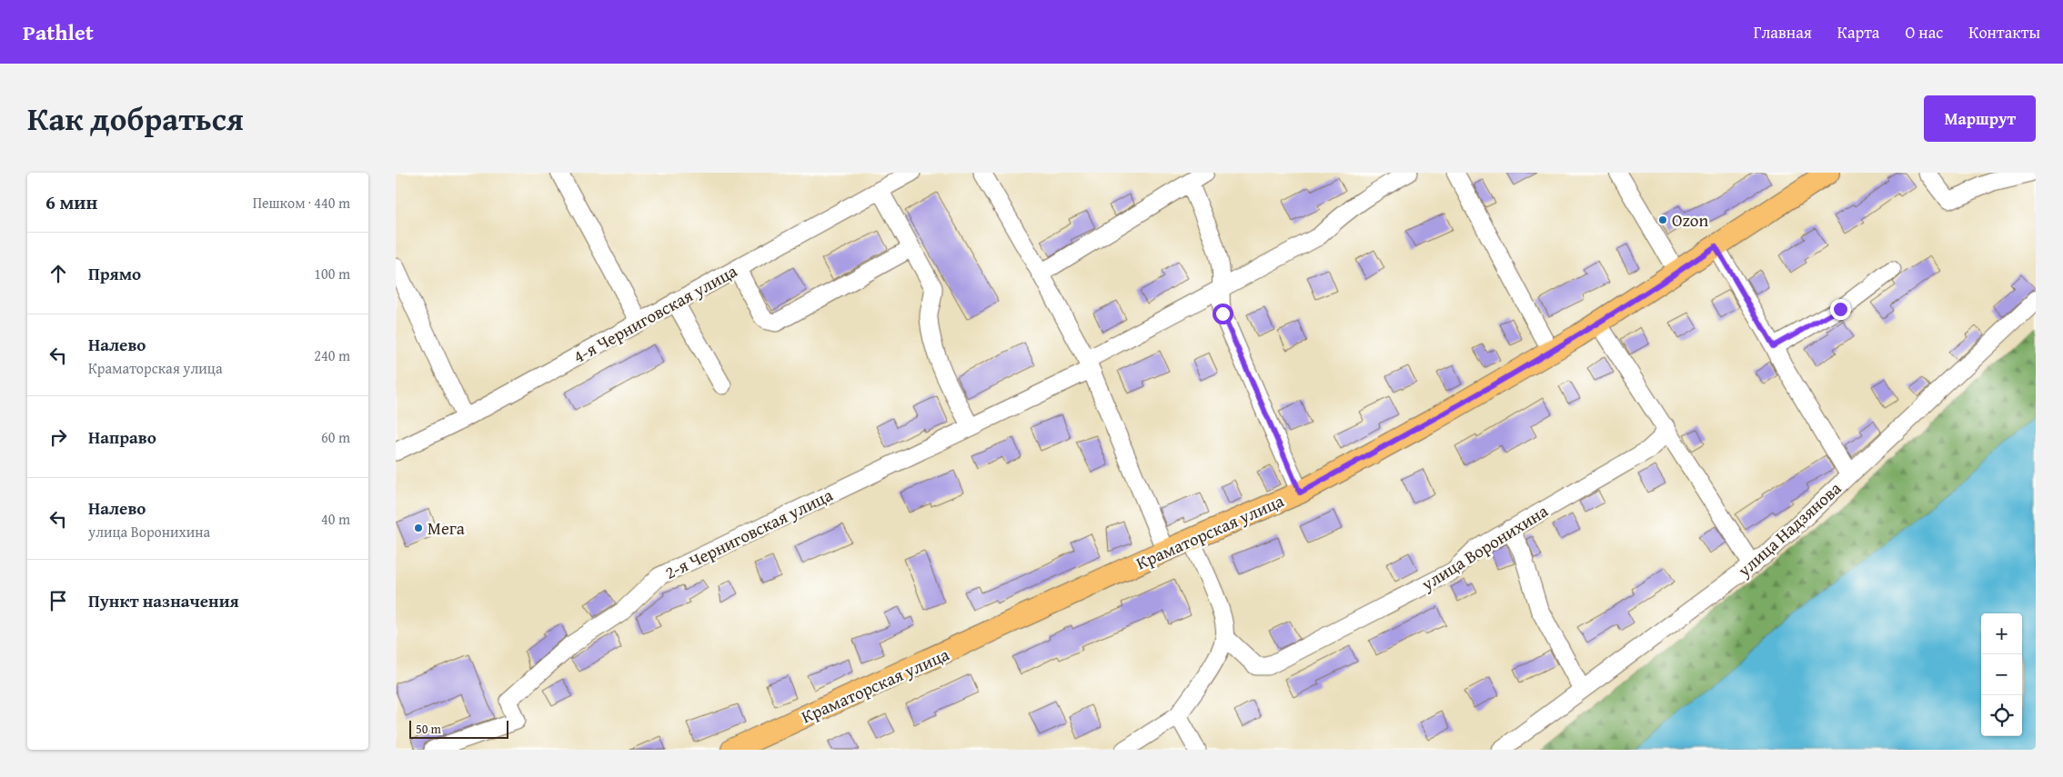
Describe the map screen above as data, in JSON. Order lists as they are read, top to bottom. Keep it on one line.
{"streets":{"main road":["Краматорская улица"],"street":["4-я Черниговская улица","улица Надзянова","2-я Черниговская улица","улица Воронихина"]},"places":["Ozon","Мега"],"scale_bar":"50 m","page":{"header":"Pathlet","nav":["Главная","Карта","О нас","Контакты"],"title":"Как добраться","buttons":"Маршрут","heading":["6 мин","Пешком · 440 m"],"list":[["Прямо","100 m"],["Налево","Краматорская улица","240 m"],["Направо","60 m"],["Налево","улица Воронихина","40 m"],"Пункт назначения"],"map_buttons":["+","−"],"scale":"50 m"}}
